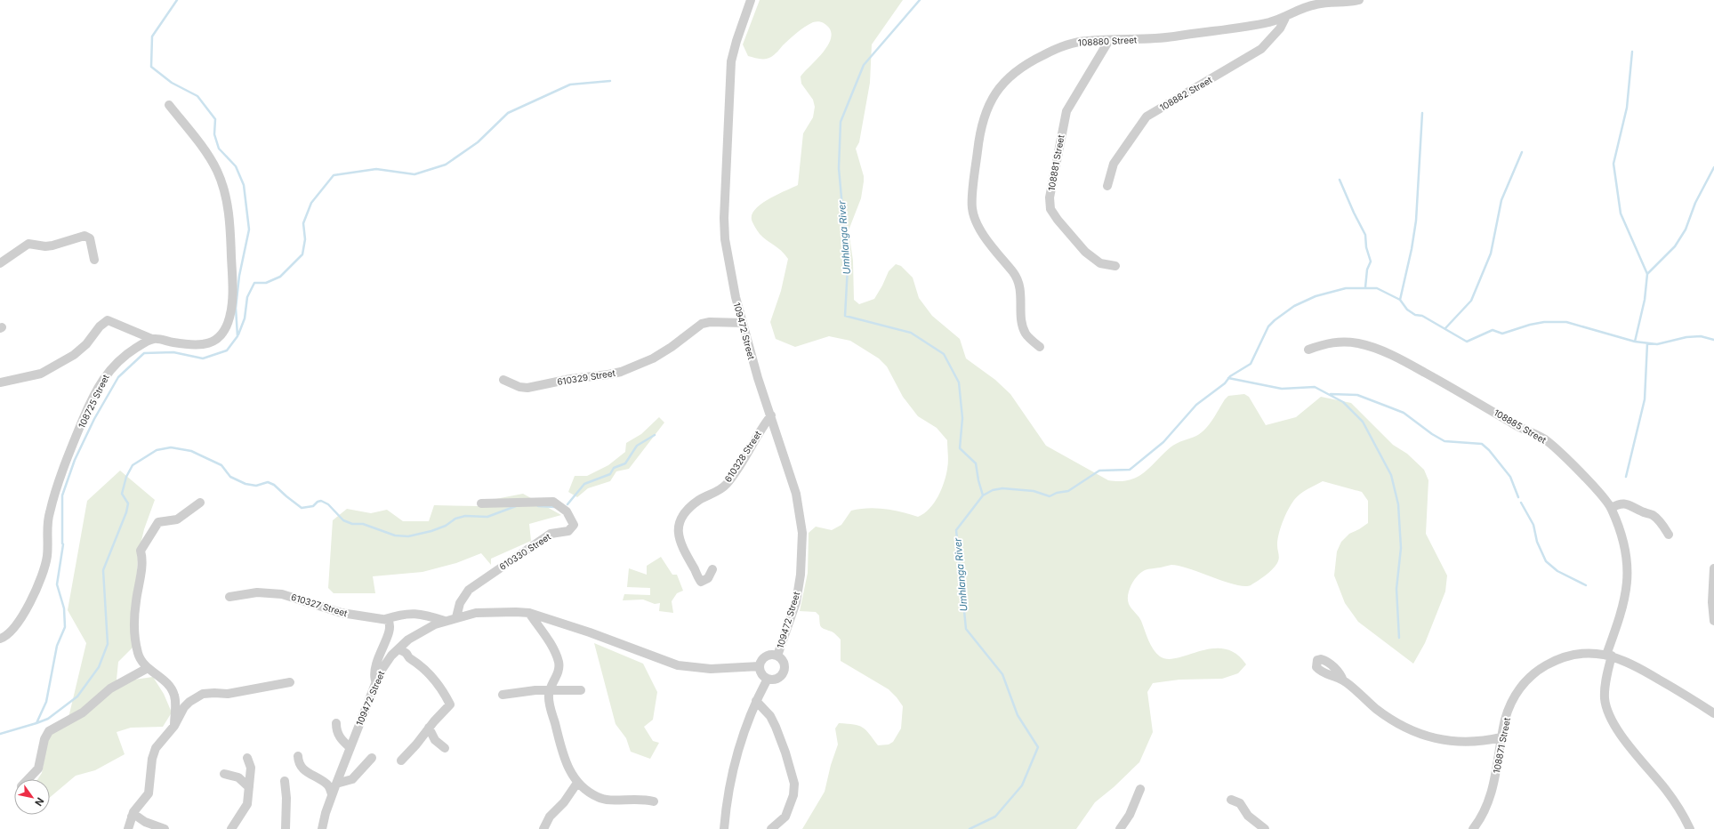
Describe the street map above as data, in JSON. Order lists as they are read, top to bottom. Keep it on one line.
{"streets":{"street":["108880 Street","108882 Street","108881 Street","109472 Street","610329 Street","108725 Street","108885 Street","610328 Street","610330 Street","610327 Street","108871 Street"]},"crossings":[["108880 Street","108882 Street"],["108880 Street","108881 Street"],["109472 Street","610329 Street"],["109472 Street","610328 Street"],["109472 Street","610330 Street"],["108885 Street","108871 Street"]],"water":["Umhlanga River"],"north":"bottom right"}
